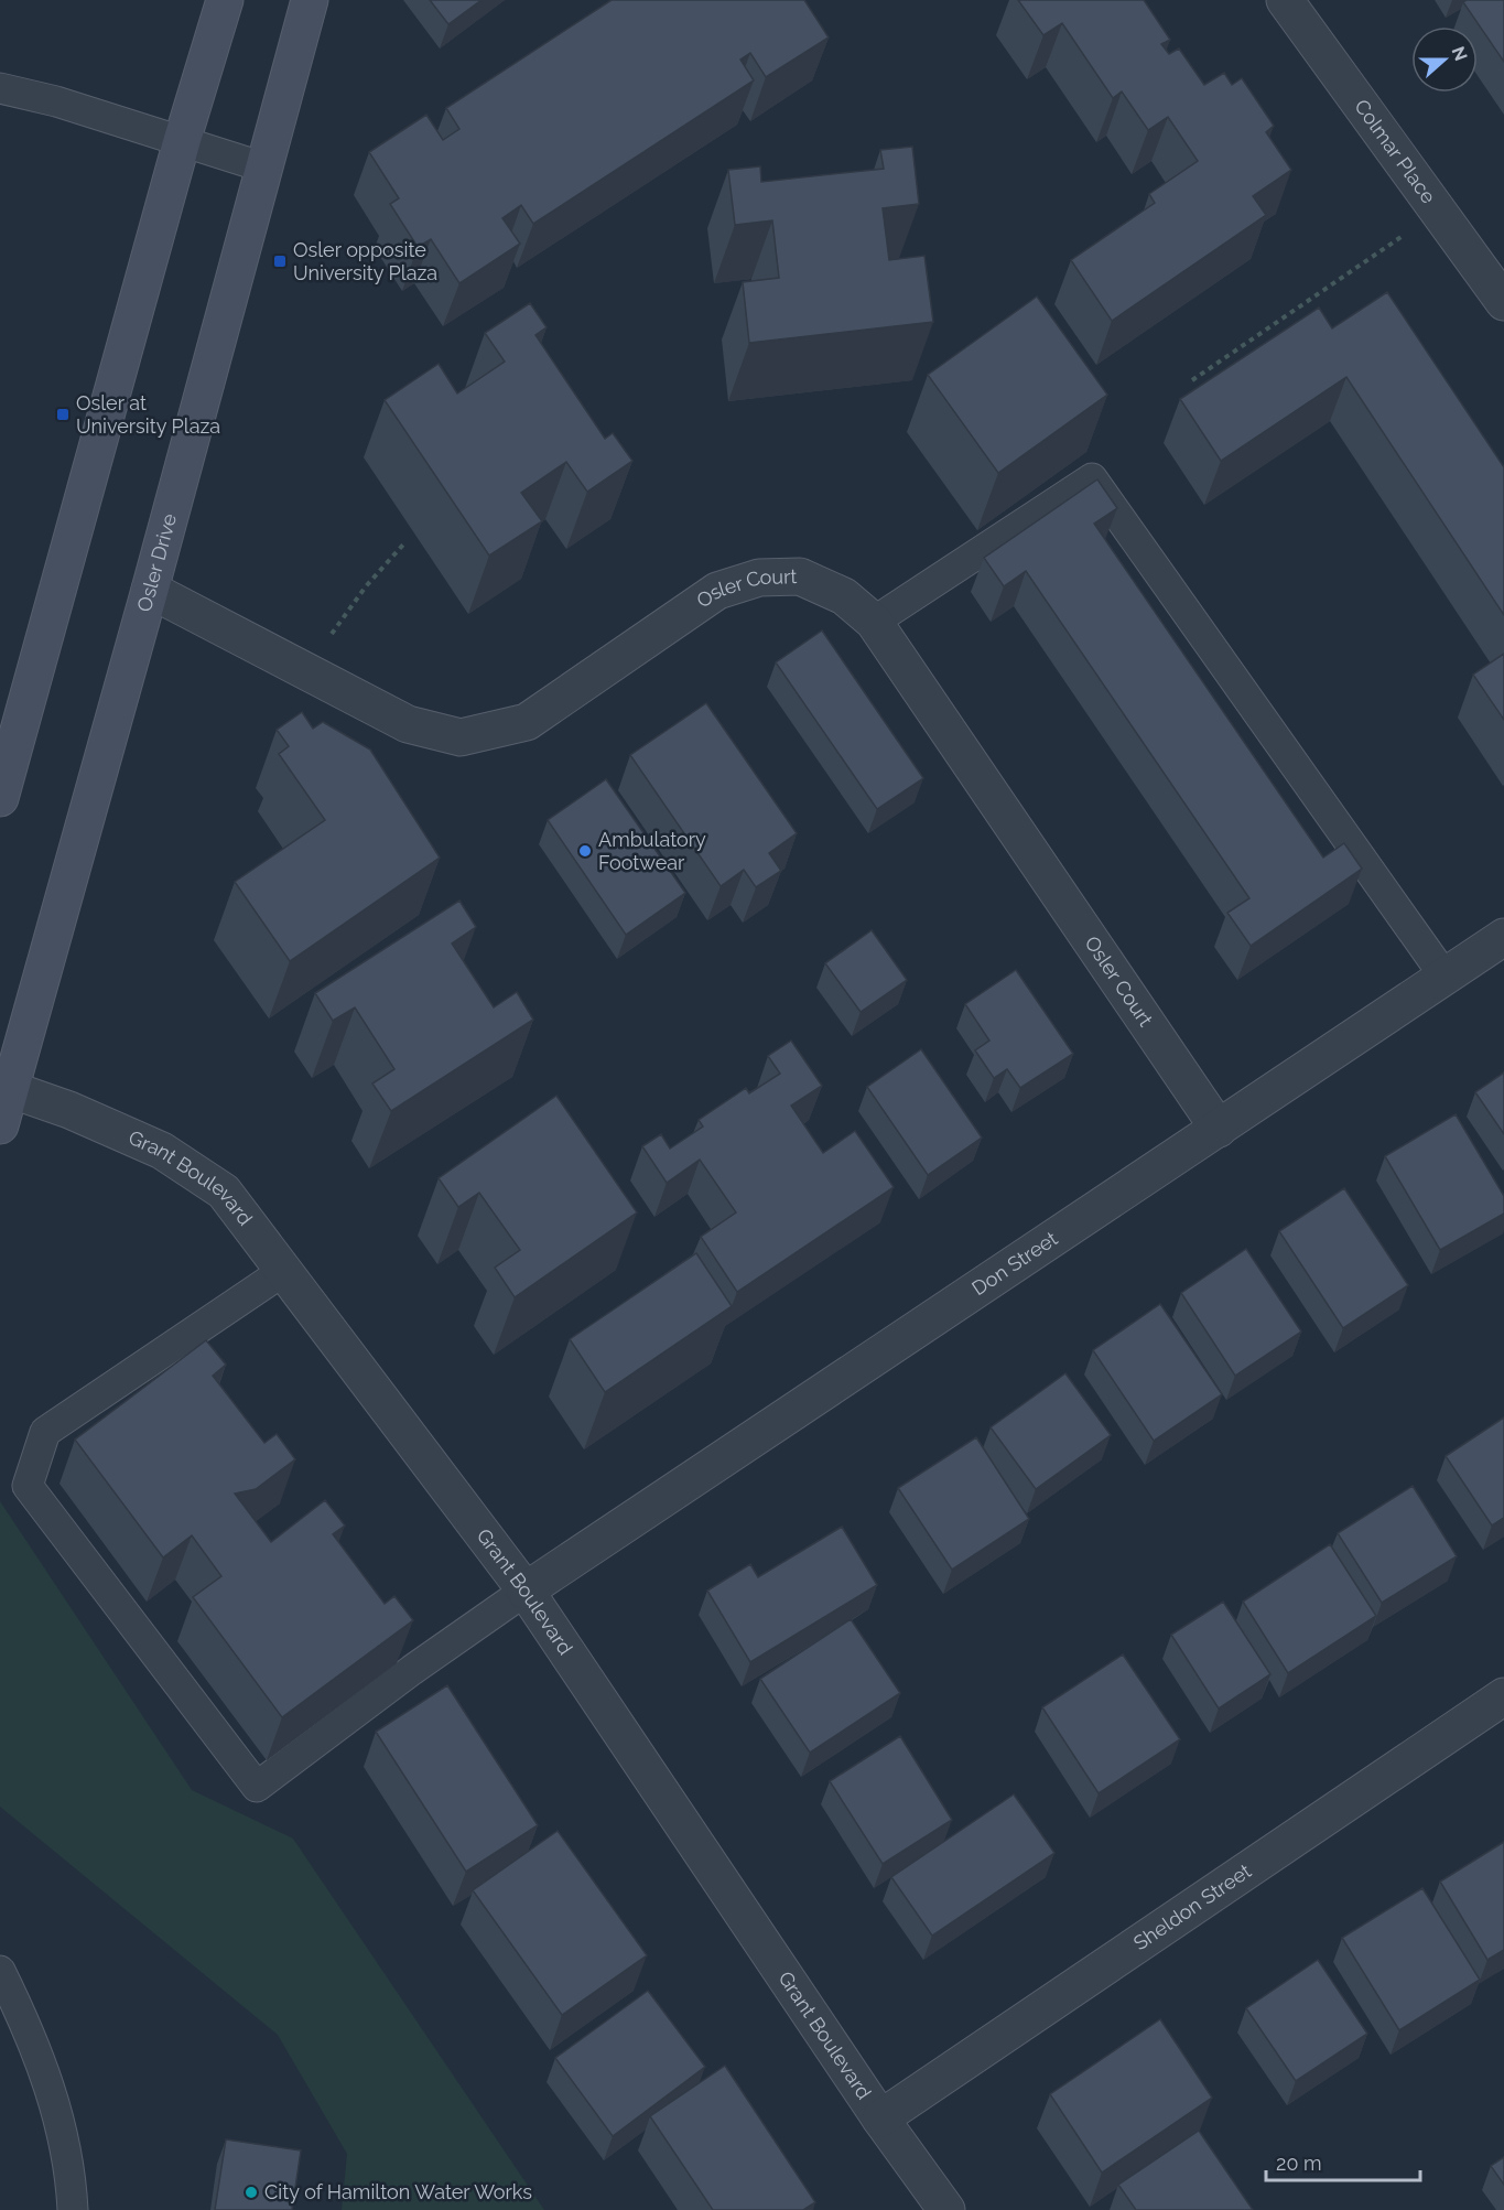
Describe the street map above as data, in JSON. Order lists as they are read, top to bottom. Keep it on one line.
{"streets":{"main road":["Osler Drive"],"street":["Colmar Place","Osler Court","Grant Boulevard","Don Street","Sheldon Street"]},"crossings":[["Osler Drive","Osler Court"],["Osler Drive","Grant Boulevard"],["Osler Court","Don Street"],["Grant Boulevard","Don Street"],["Grant Boulevard","Sheldon Street"]],"places":{"transit":["Osler opposite University Plaza","Osler at University Plaza"],"other":["Ambulatory Footwear","City of Hamilton Water Works"]},"scale_bar":"20 m","north":"right"}
